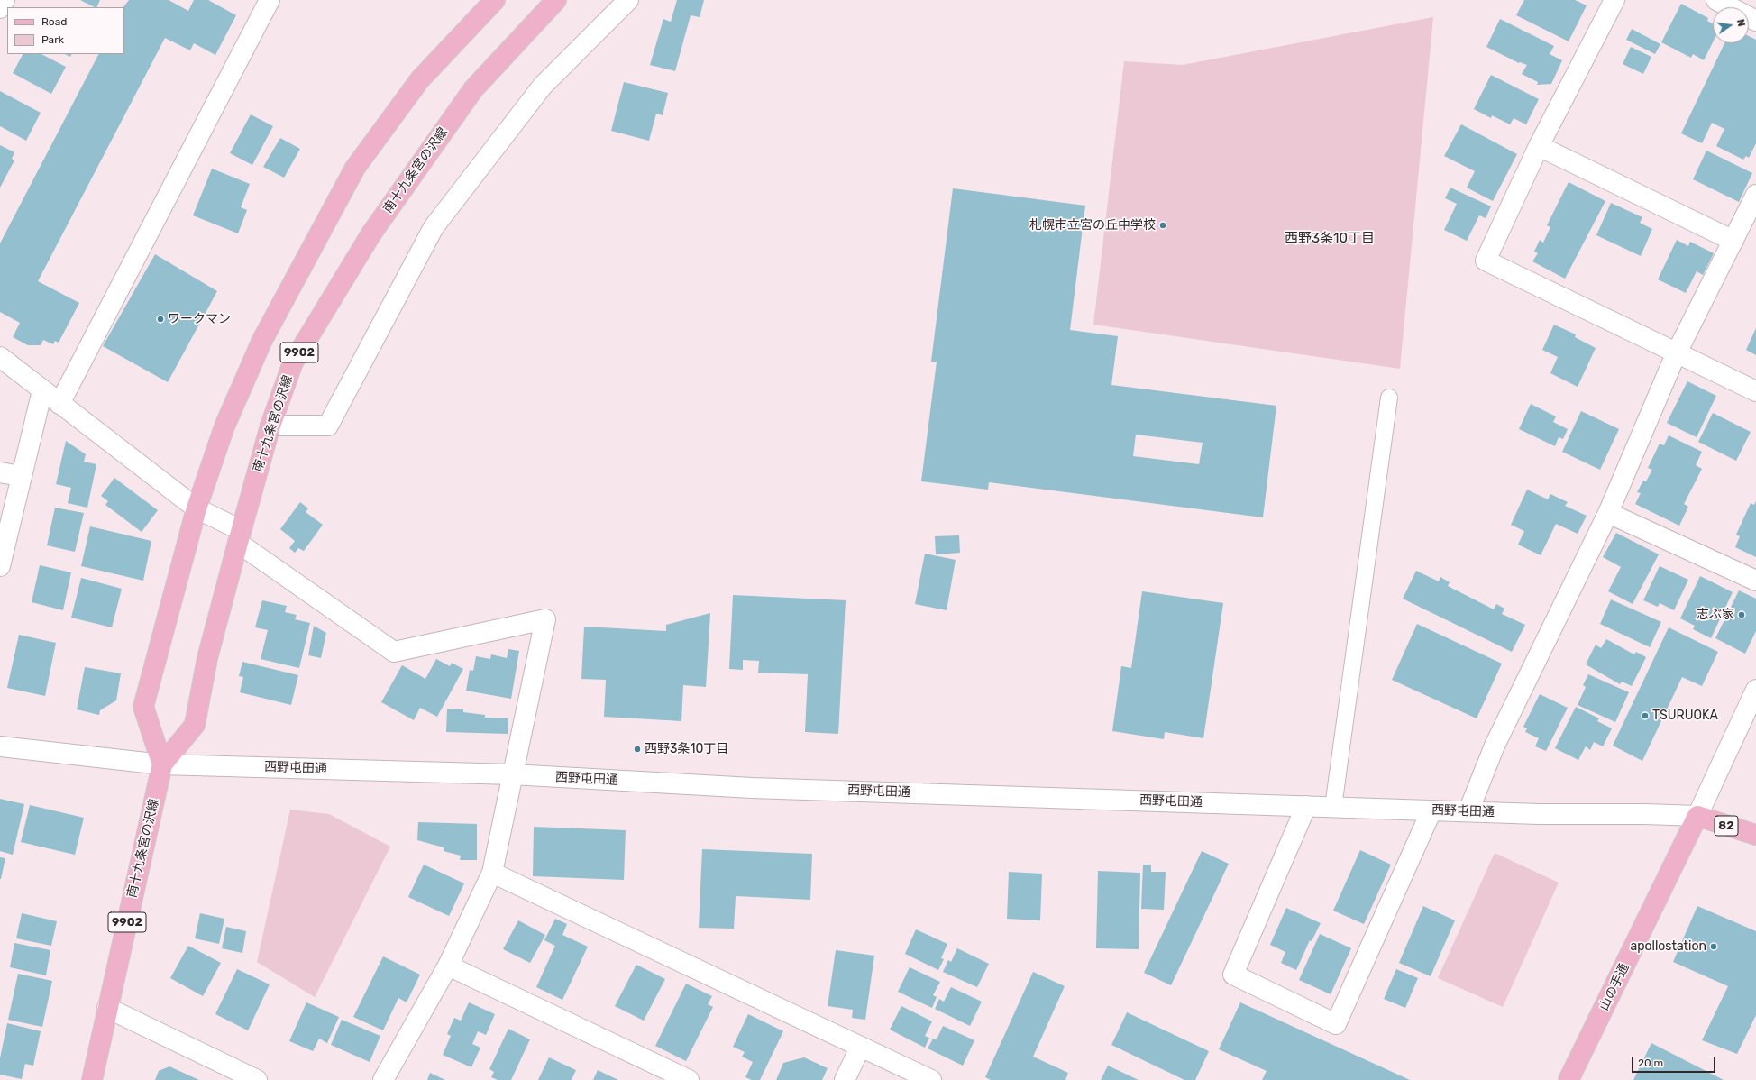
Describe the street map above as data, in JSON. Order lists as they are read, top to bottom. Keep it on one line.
{"streets":{"main road":["南十九条宮の沢線","9902","西野屯田通","82","山の手通"]},"crossings":[["南十九条宮の沢線","9902"],["南十九条宮の沢線","西野屯田通"],["9902","西野屯田通"],["西野屯田通","山の手通"]],"districts":["西野3条10丁目"],"places":["札幌市立宮の丘中学校","ワークマン","志ぶ家","TSURUOKA","西野3条10丁目","apollostation"],"legend":["Road","Park"],"scale_bar":"20 m","north":"right"}
